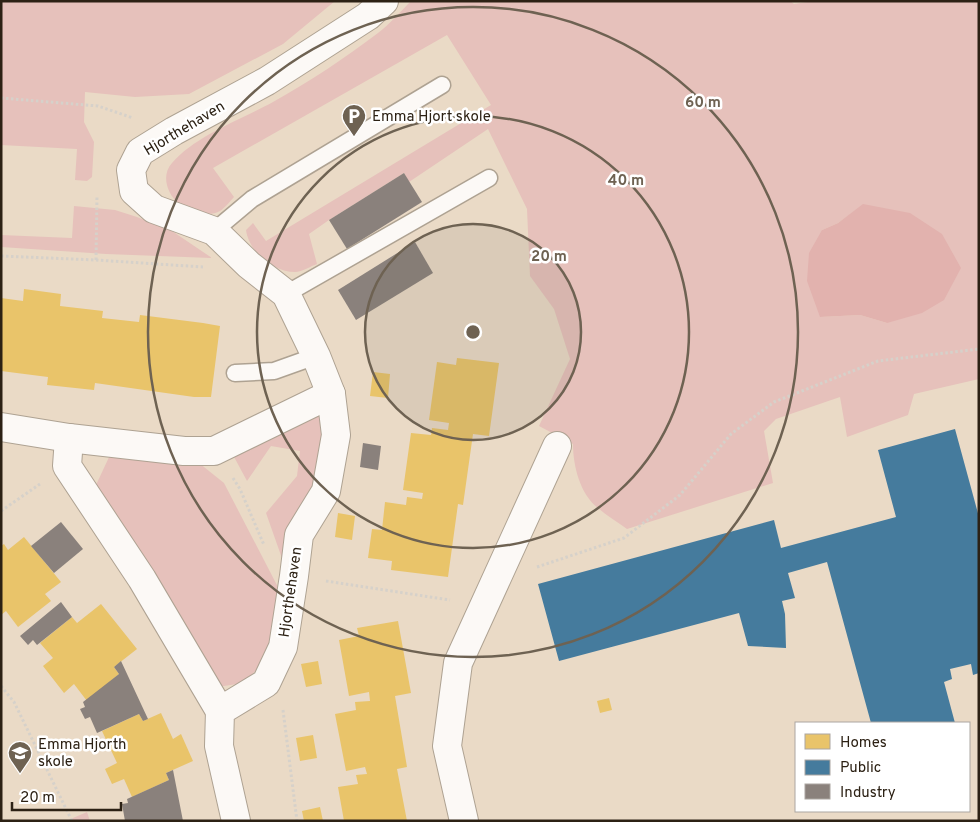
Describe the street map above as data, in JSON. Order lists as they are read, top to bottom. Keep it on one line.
{"streets":{"street":["Hjorthehaven"]},"places":{"parking":["Emma Hjort skole"],"school or university":["Emma Hjorth skole"]},"legend":["Homes","Public","Industry"],"scale_bar":"20 m","rings":["60 m","40 m","20 m"]}
